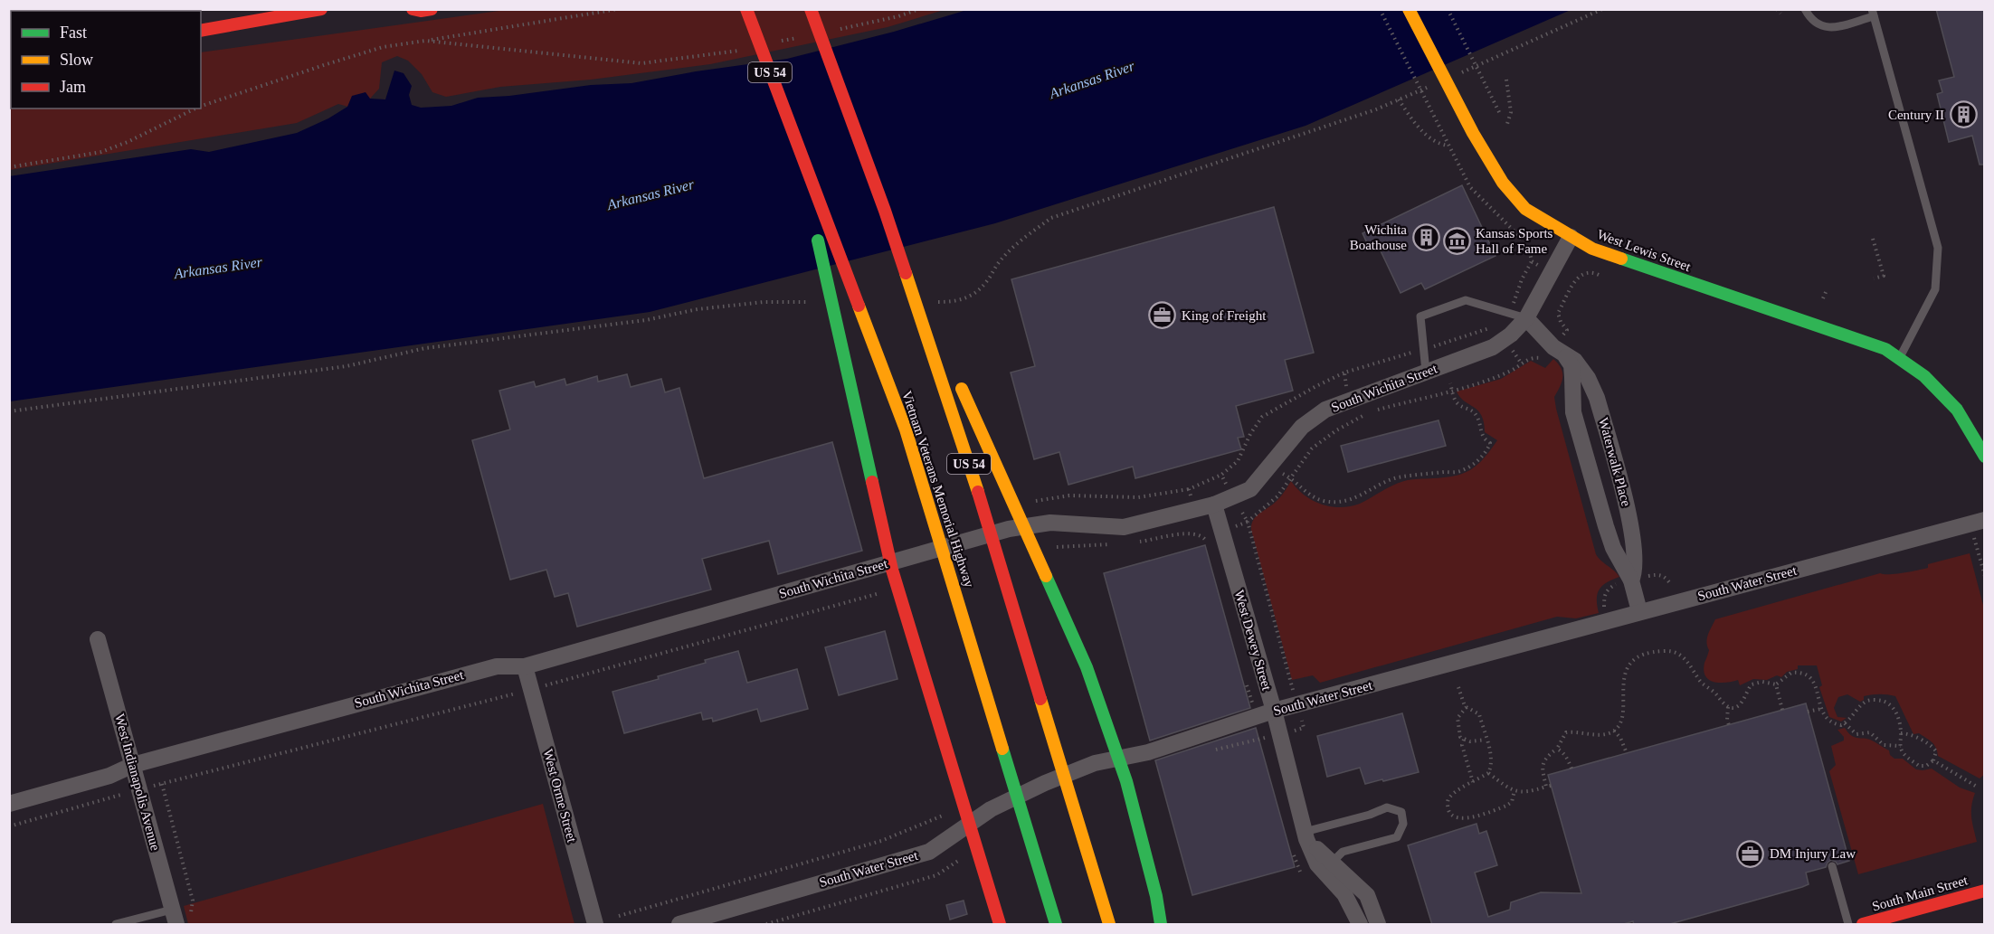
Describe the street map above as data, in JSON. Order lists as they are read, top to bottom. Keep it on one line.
{"streets":{"main road":["US 54","West Lewis Street","Vietnam Veterans Memorial Highway","South Main Street"],"street":["South Wichita Street","Waterwalk Place","South Water Street","West Dewey Street","West Indianapolis Avenue","West Orme Street"]},"crossings":[["West Lewis Street","South Wichita Street"],["South Wichita Street","Waterwalk Place"],["South Wichita Street","West Dewey Street"],["South Wichita Street","West Indianapolis Avenue"],["South Wichita Street","West Orme Street"],["Waterwalk Place","South Water Street"],["South Water Street","West Dewey Street"]],"water":["Arkansas River"],"places":{"building":["Century II","Wichita Boathouse"],"museum":["Kansas Sports Hall of Fame"],"office":["King of Freight","DM Injury Law"]},"legend":["Fast","Slow","Jam"]}
